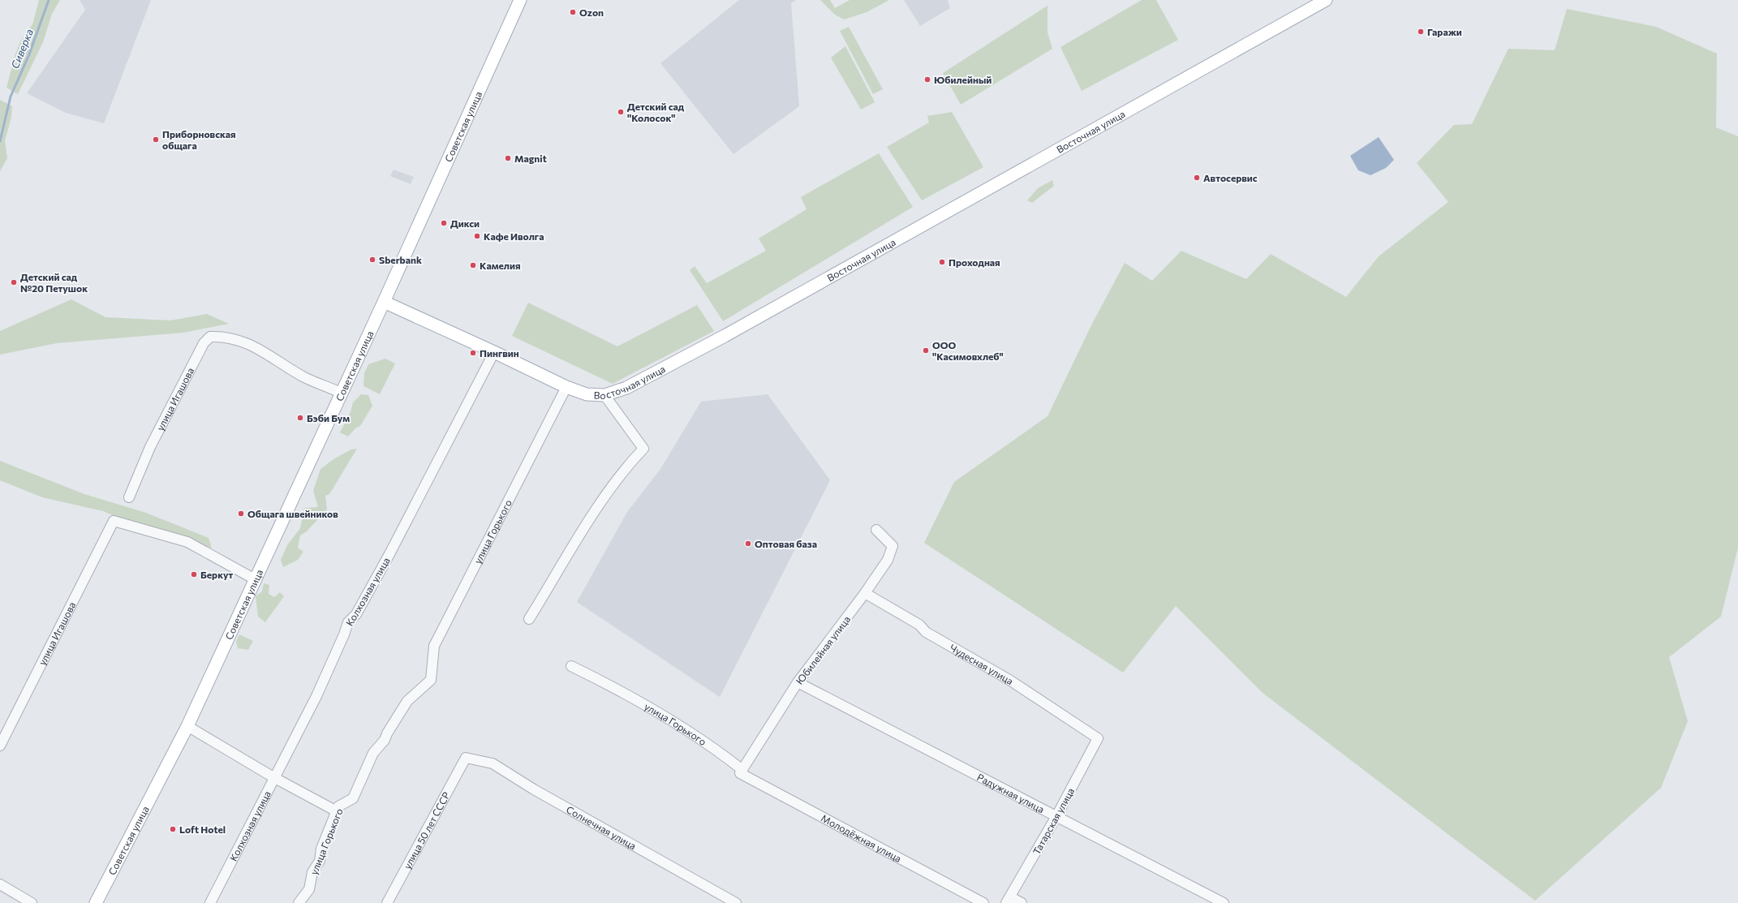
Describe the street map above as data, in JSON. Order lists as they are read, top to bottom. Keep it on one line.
{"streets":{"main road":["Советская улица","Восточная улица"],"street":["улица Игашова","улица Горького","Колхозная улица","Юбилейная улица","Чудесная улица","Радужная улица","Татарская улица","Солнечная улица","улица 50 лет СССР","Молодёжная улица"]},"crossings":[["Советская улица","Восточная улица"],["Советская улица","улица Игашова"],["Восточная улица","улица Горького"],["Восточная улица","Колхозная улица"],["улица Горького","Юбилейная улица"],["улица Горького","Молодёжная улица"],["Юбилейная улица","Чудесная улица"],["Юбилейная улица","Радужная улица"],["Юбилейная улица","Молодёжная улица"],["Чудесная улица","Татарская улица"],["Радужная улица","Татарская улица"],["Солнечная улица","улица 50 лет СССР"]],"water":["Сиверка"],"places":["Ozon","Гаражи","Юбилейный","Детский сад \"Колосок\"","Приборновская общага","Magnit","Автосервис","Дикси","Кафе Иволга","Sberbank","Проходная","Камелия","Детский сад №20 Петушок","ООО \"Касимовхлеб\"","Пингвин","Бэби Бум","Общага швейников","Оптовая база","Беркут","Loft Hotel"]}
